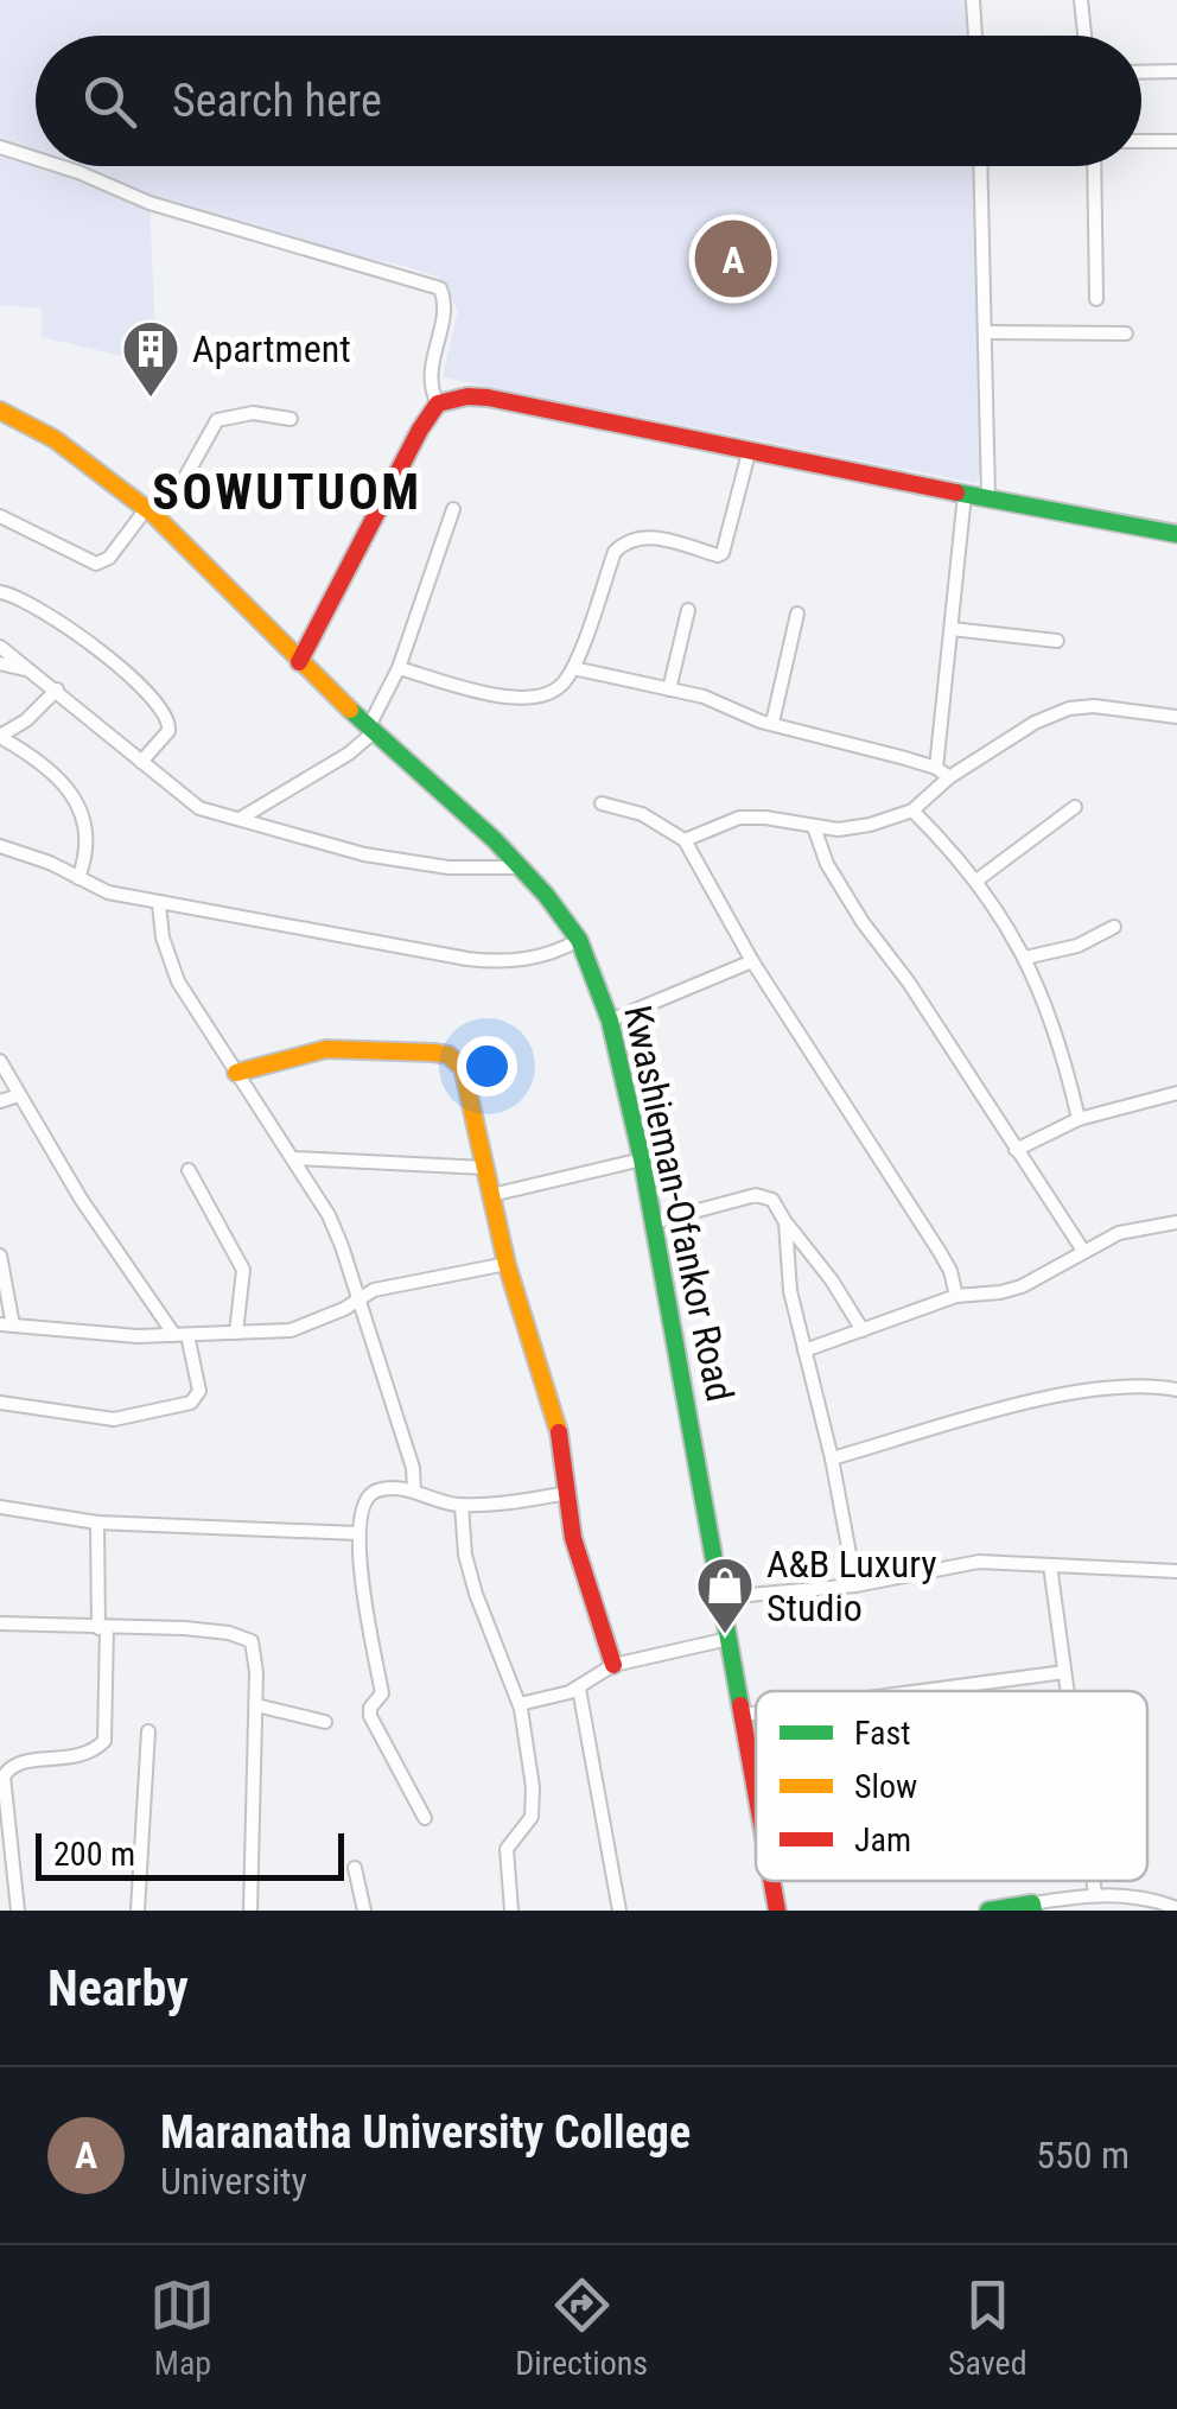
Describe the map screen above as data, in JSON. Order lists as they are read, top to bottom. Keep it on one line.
{"streets":{"street":["Kwashieman-Ofankor Road"]},"districts":["SOWUTUOM"],"places":{"building":["Apartment"],"shop":["A&B Luxury Studio"]},"legend":["Fast","Slow","Jam"],"scale_bar":"200 m","page":{"search":"Search here","pins":"A","scale":"200 m","heading":"Nearby","list":[{"mark":"A","name":"Maranatha University College","note":"University","value":"550 m"}],"nav":["Map","Directions","Saved"]}}
